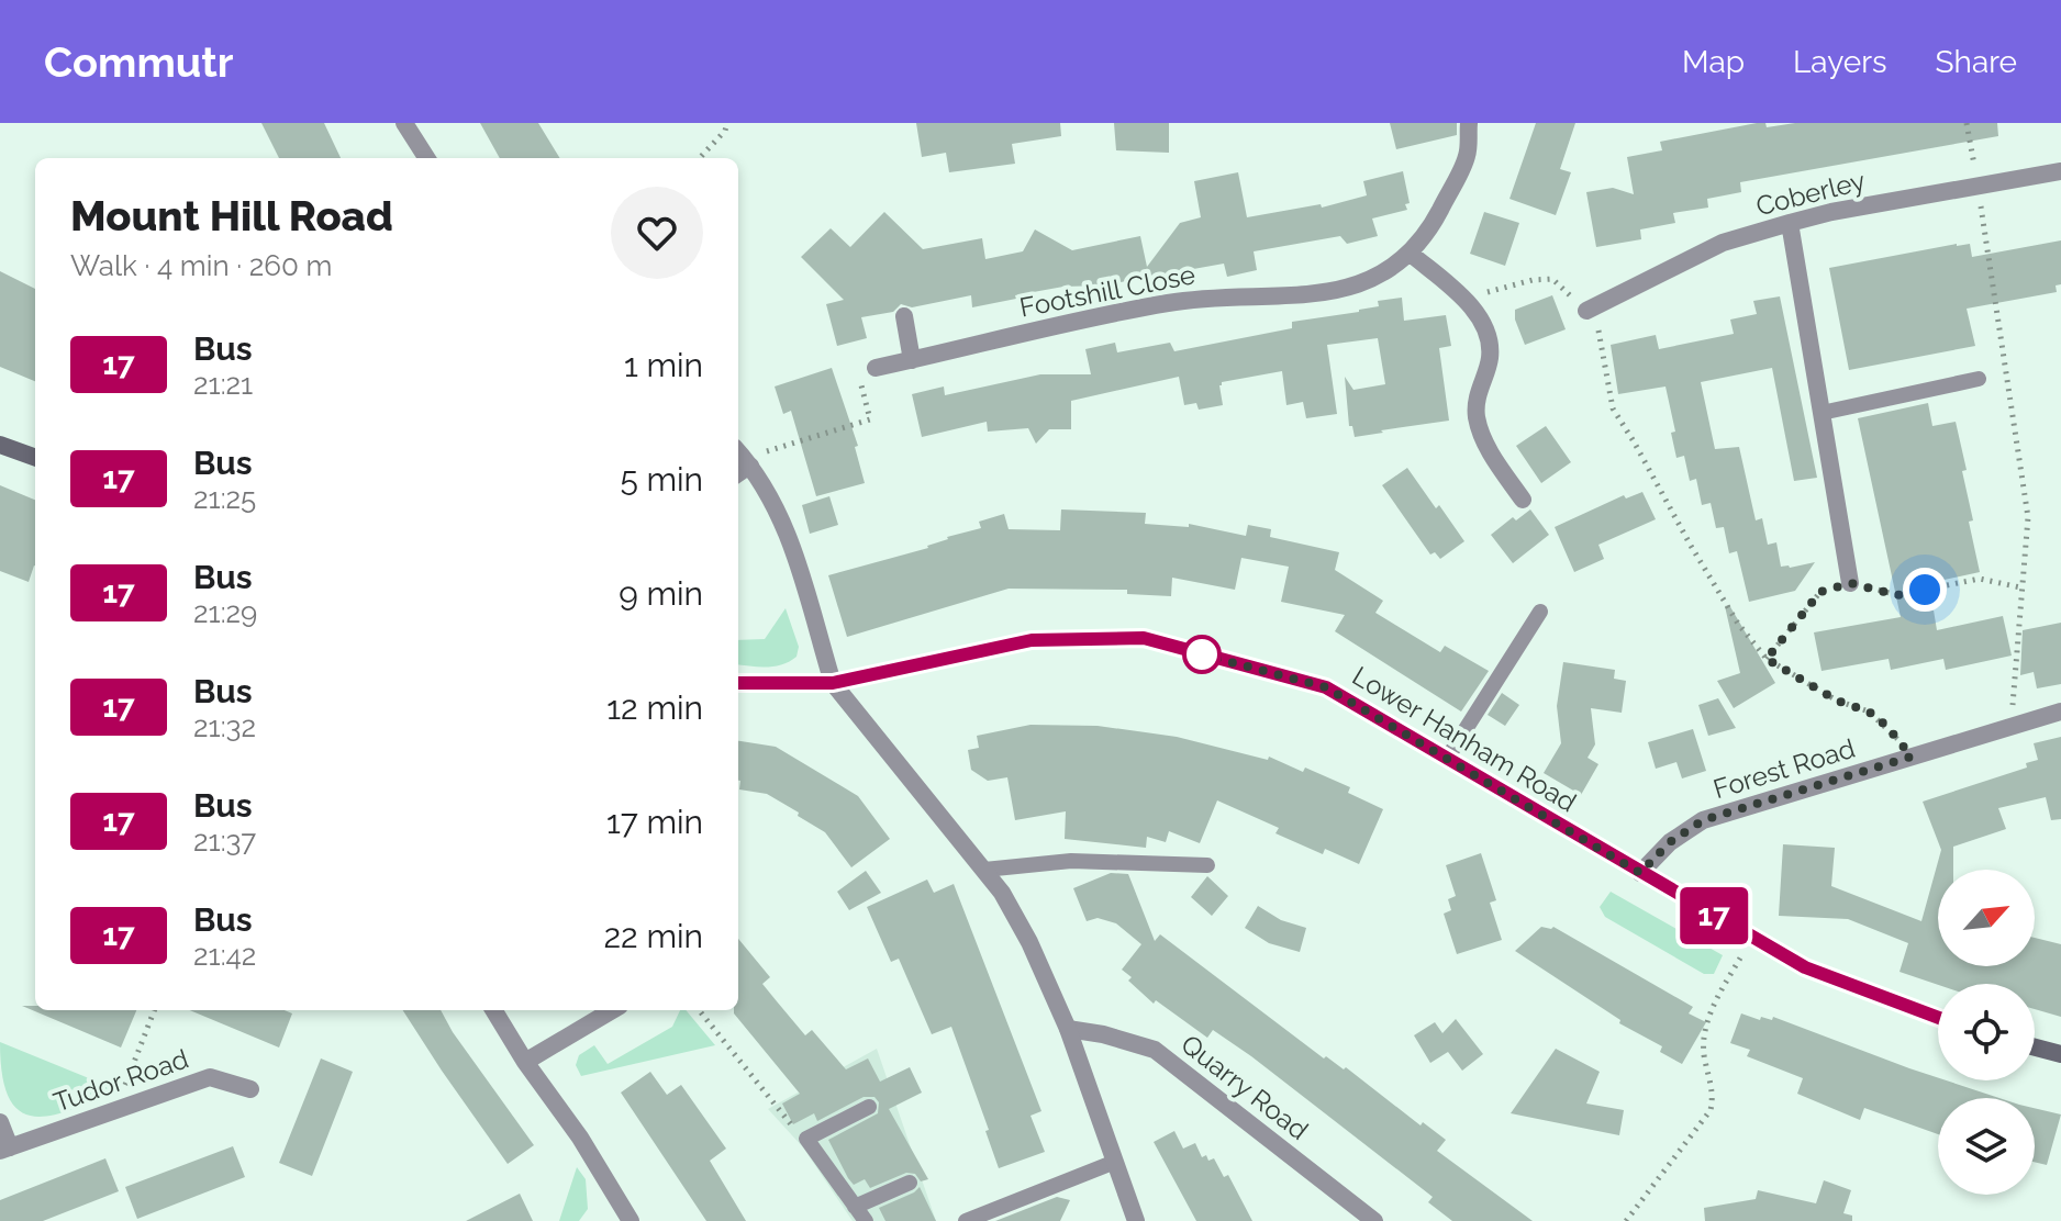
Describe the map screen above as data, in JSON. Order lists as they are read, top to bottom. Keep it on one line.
{"streets":{"main road":["Lower Hanham Road"],"street":["Coberley","Footshill Close","Forest Road","Tudor Road","Quarry Road"]},"crossings":[["Lower Hanham Road","Forest Road"]],"lines":["bus line 17"],"north":"top right","page":{"header":"Commutr","nav":["Map","Layers","Share"],"on_map":"17","heading":["Mount Hill Road","Walk · 4 min · 260 m"],"list":[{"mark":"17","name":"Bus","note":"21:21","value":"1 min"},{"mark":"17","name":"Bus","note":"21:25","value":"5 min"},{"mark":"17","name":"Bus","note":"21:29","value":"9 min"},{"mark":"17","name":"Bus","note":"21:32","value":"12 min"},{"mark":"17","name":"Bus","note":"21:37","value":"17 min"},{"mark":"17","name":"Bus","note":"21:42","value":"22 min"}]}}
